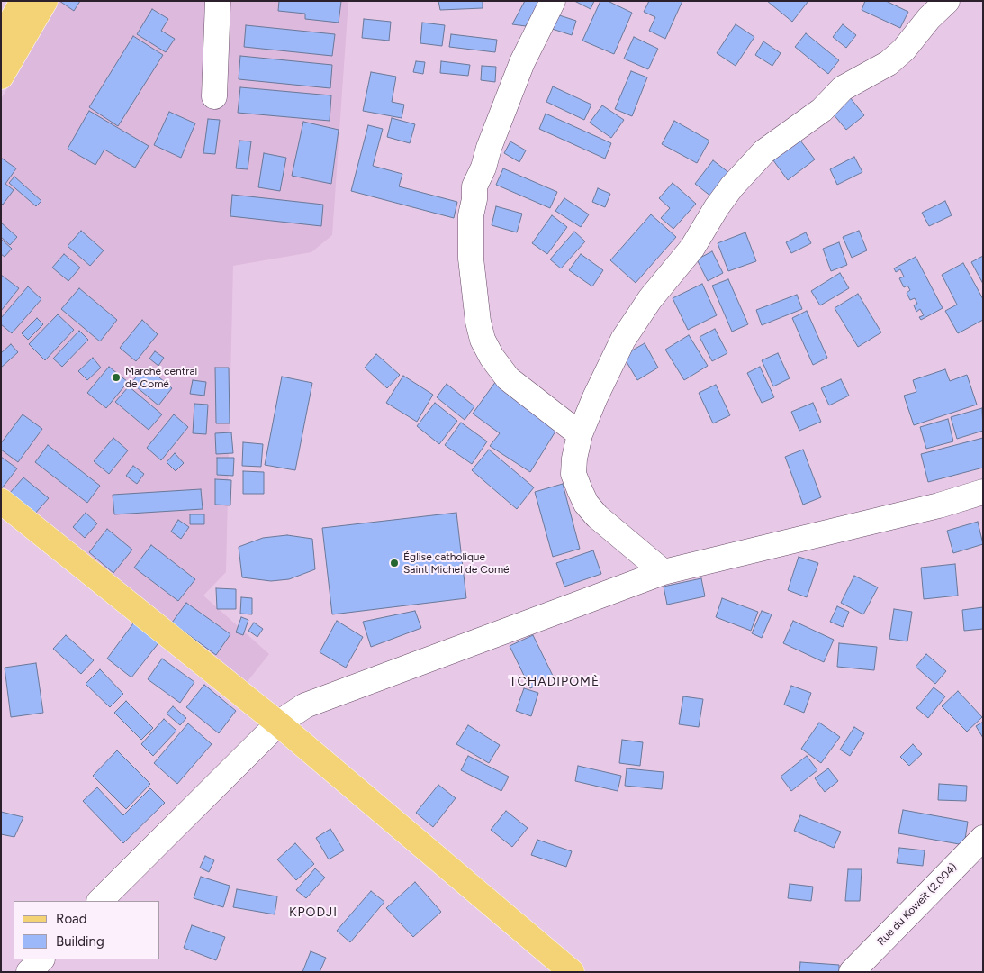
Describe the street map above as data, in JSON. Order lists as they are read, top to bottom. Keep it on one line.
{"streets":{"street":["Rue du Koweït (2.004)"]},"districts":["TCHADIPOMÈ","KPODJI"],"places":["Marché central de Comé","Église catholique Saint Michel de Comé"],"legend":["Road","Building"]}
